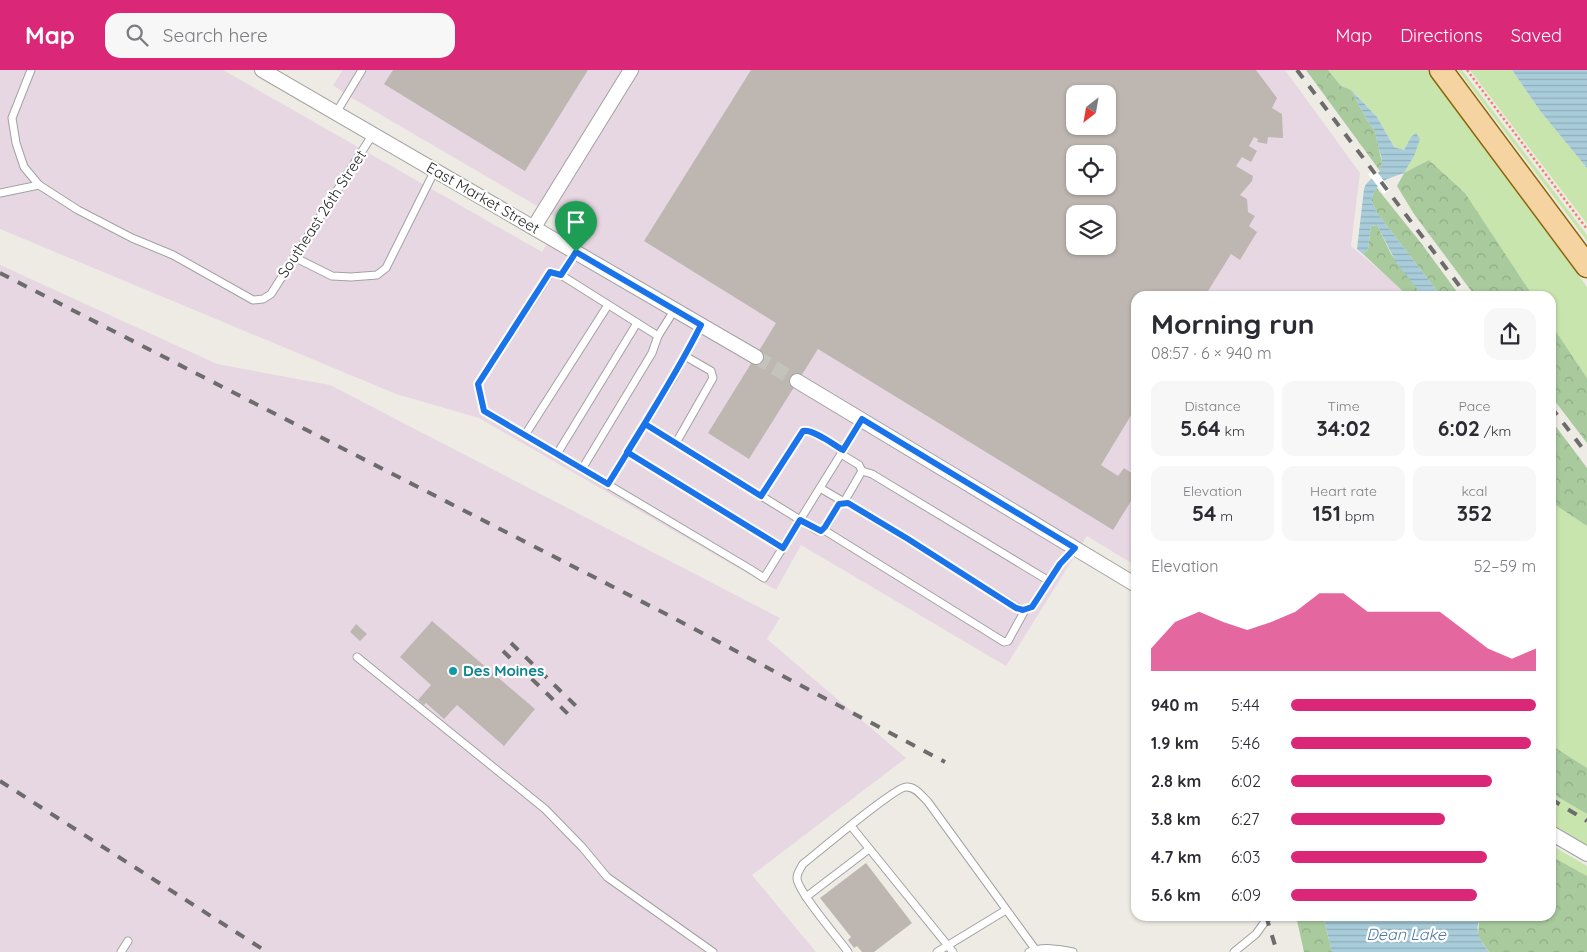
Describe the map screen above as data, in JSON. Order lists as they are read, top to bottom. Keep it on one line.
{"streets":{"street":["East Market Street"],"lane":["Southeast 26th Street"]},"crossings":[["East Market Street","Southeast 26th Street"]],"water":["Dean Lake"],"places":["Des Moines"],"north":"bottom left","page":{"header":"Map","search":"Search here","nav":["Map","Directions","Saved"],"heading":["Morning run","08:57 · 6 × 940 m"],"stats":[["Distance","5.64 km"],["Time","34:02"],["Pace","6:02 /km"],["Elevation","54 m"],["Heart rate","151 bpm"],["kcal","352"]],"chart":["Elevation","52–59 m"],"list":[{"name":"940 m","note":"5:44"},{"name":"1.9 km","note":"5:46"},{"name":"2.8 km","note":"6:02"},{"name":"3.8 km","note":"6:27"},{"name":"4.7 km","note":"6:03"},{"name":"5.6 km","note":"6:09"}]}}
